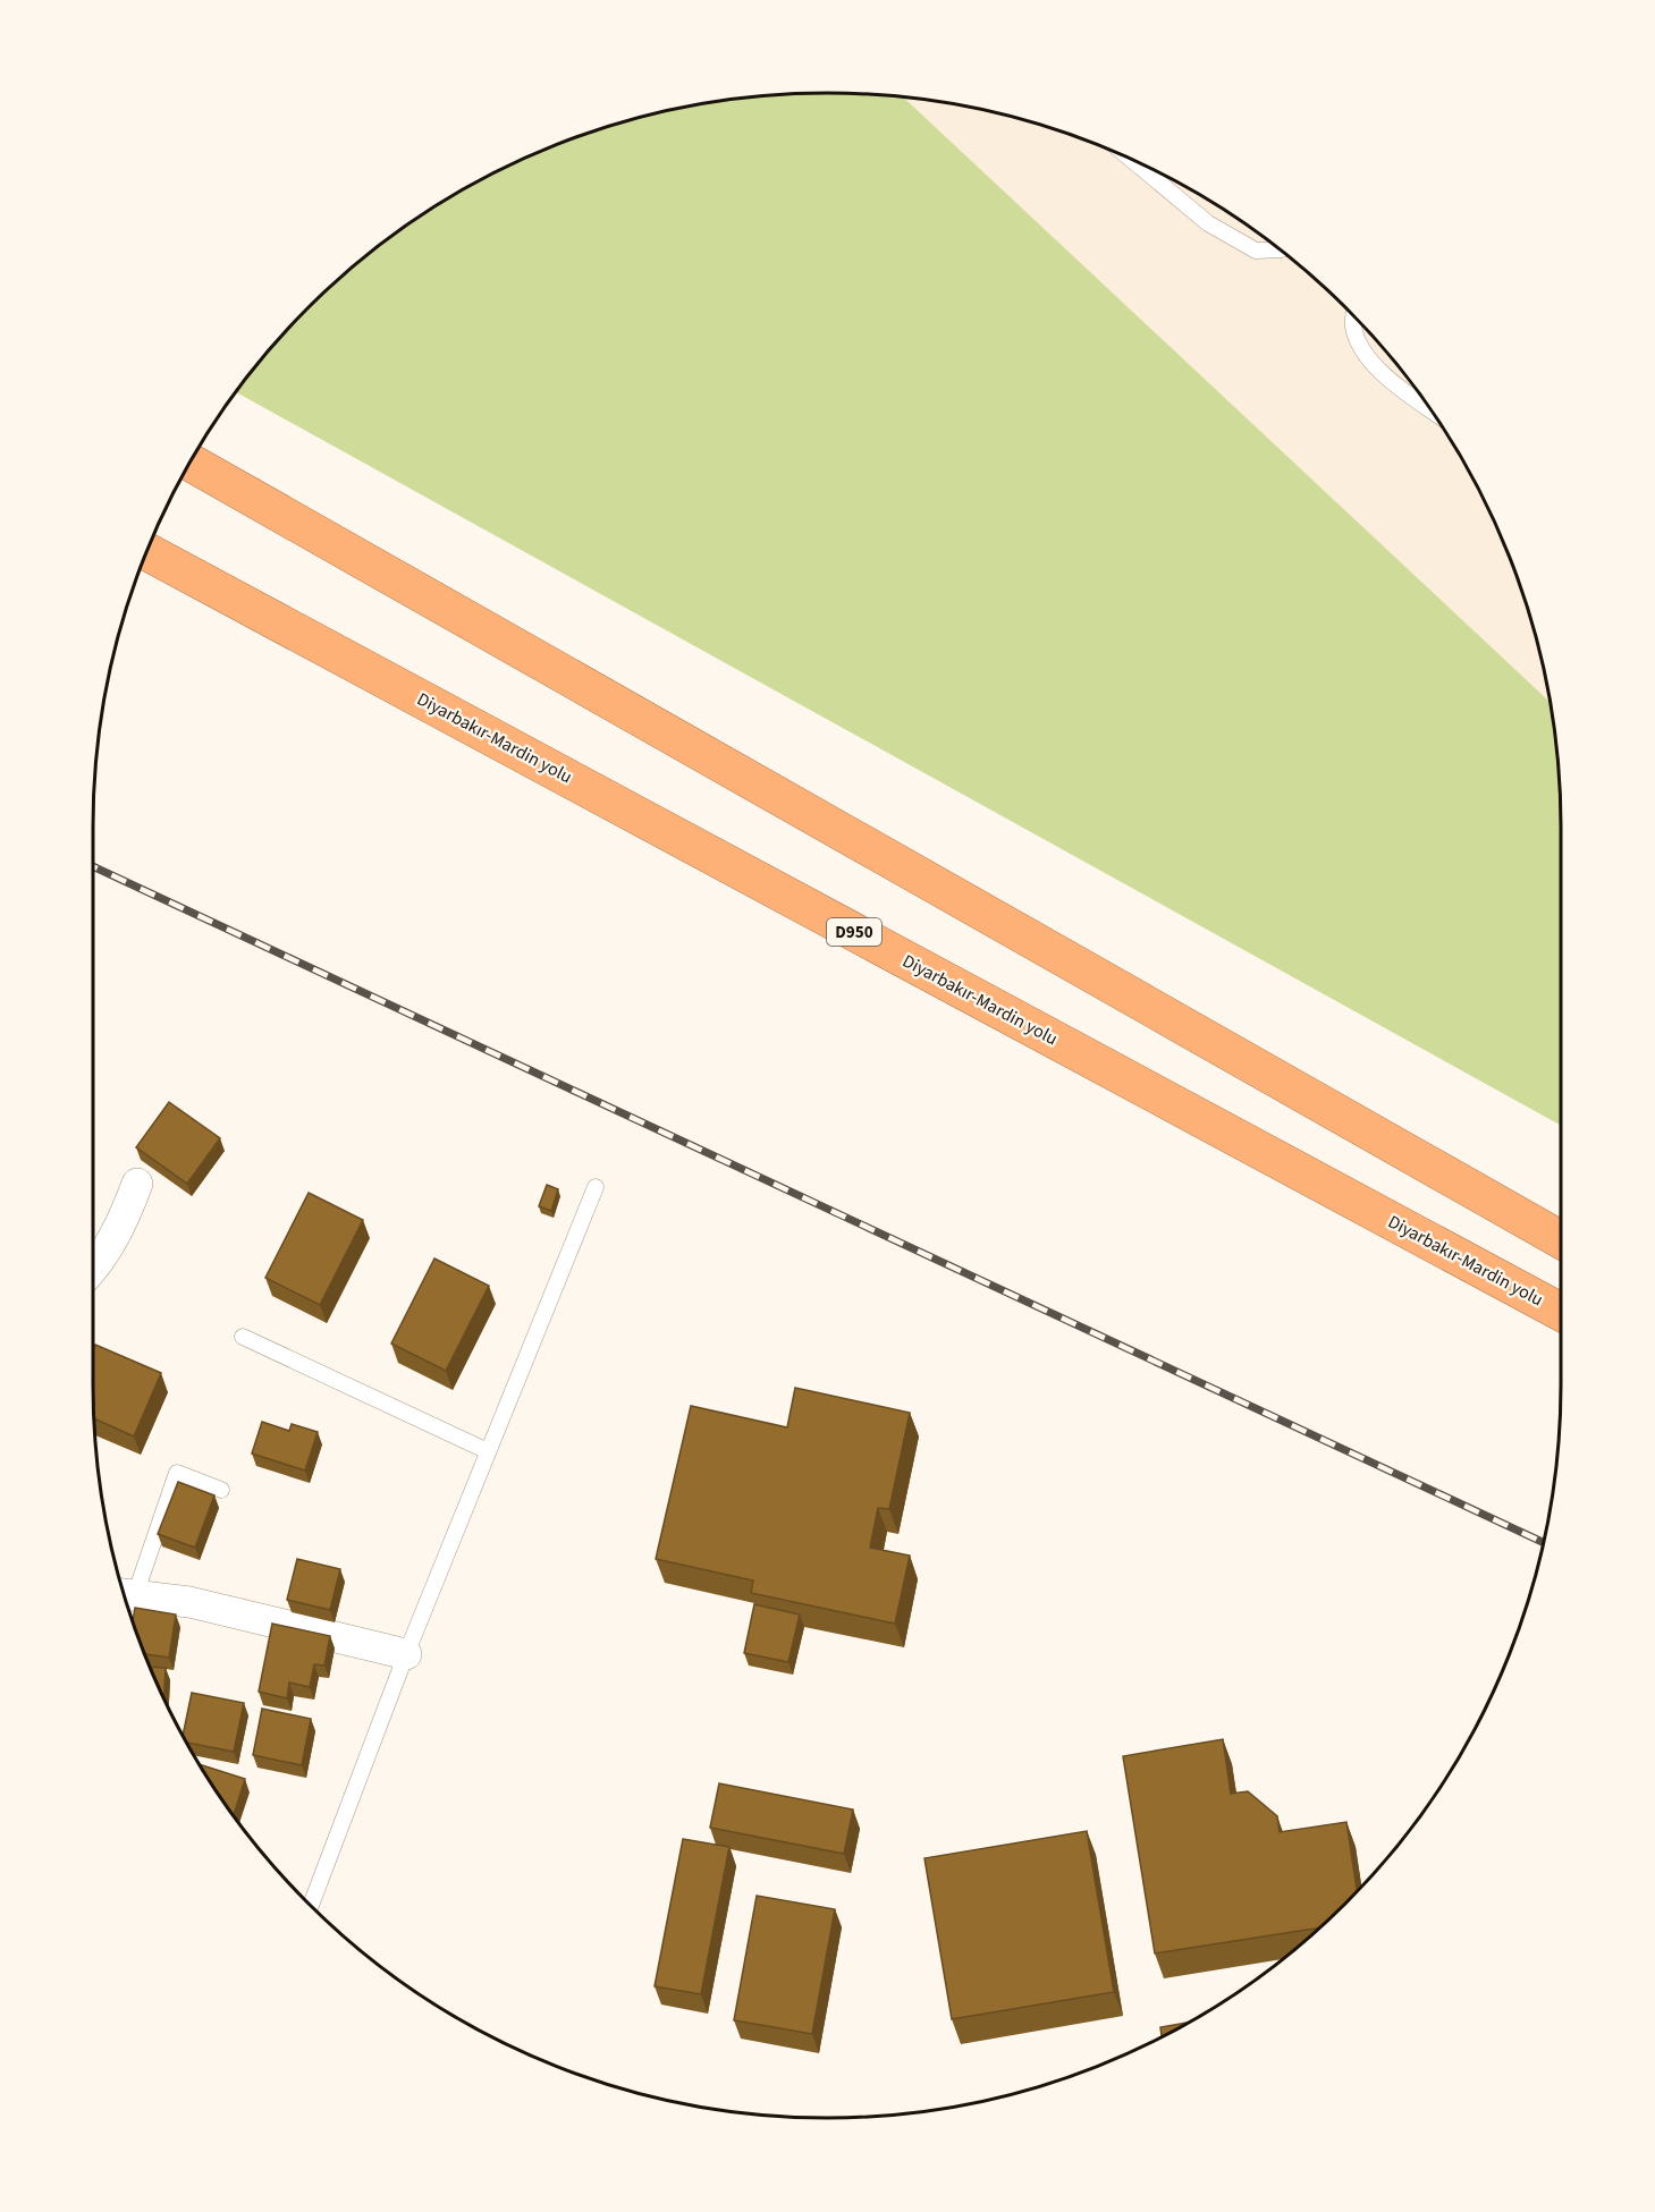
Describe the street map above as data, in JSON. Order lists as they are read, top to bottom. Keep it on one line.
{"streets":{"highway":["Diyarbakır-Mardin yolu","D950"]}}
